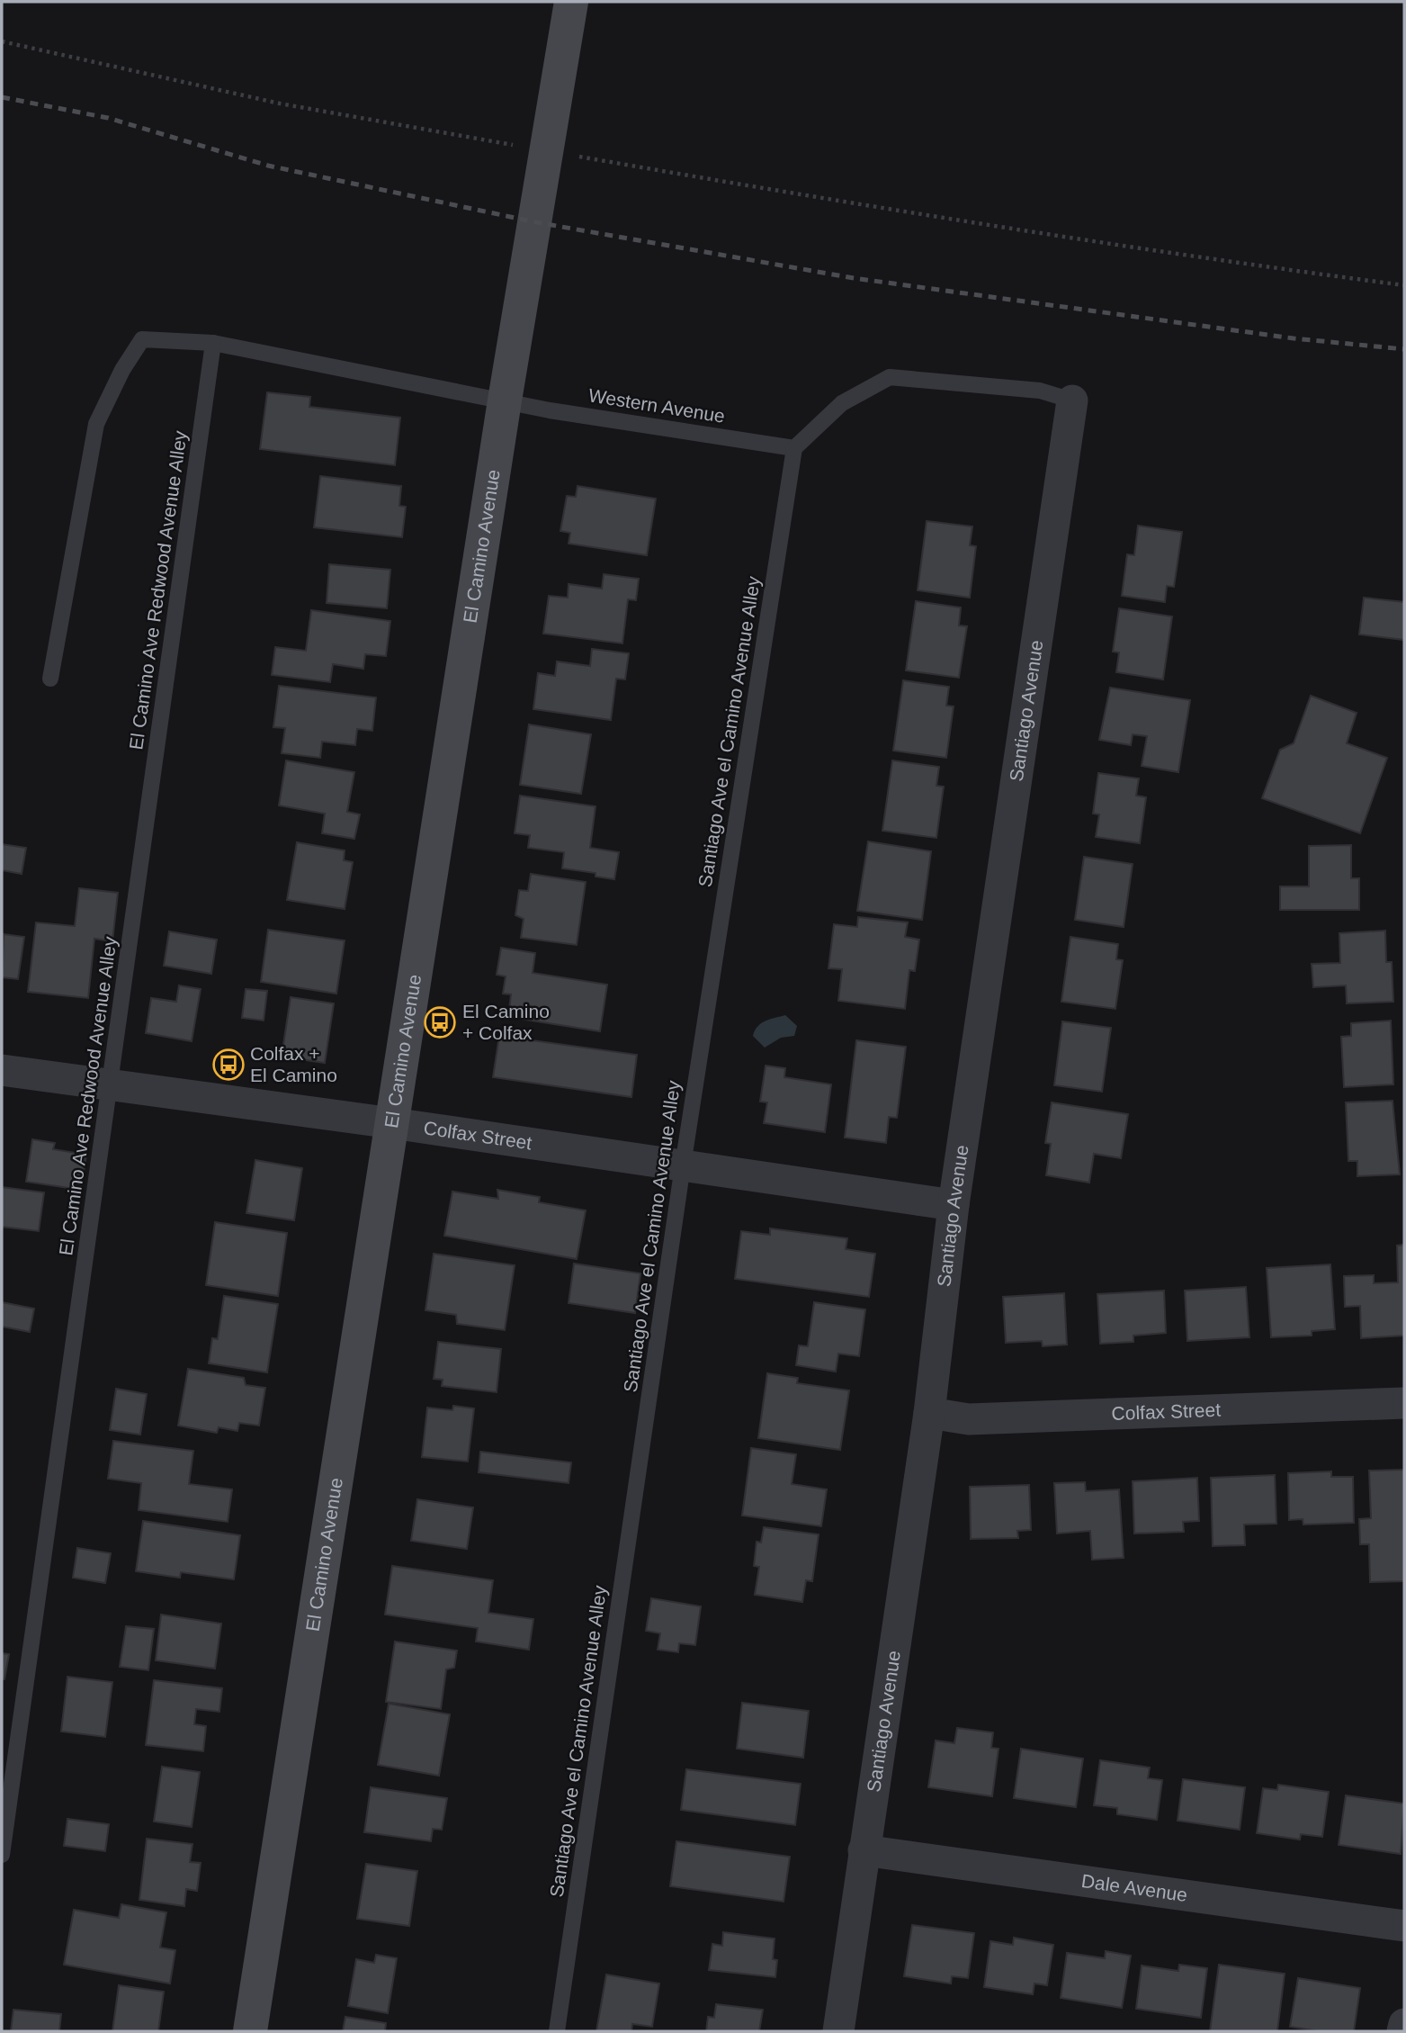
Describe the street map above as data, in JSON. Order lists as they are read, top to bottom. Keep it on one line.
{"streets":{"main road":["El Camino Avenue"],"street":["Santiago Avenue","Colfax Street","Dale Avenue"],"lane":["Western Avenue","El Camino Ave Redwood Avenue Alley","Santiago Ave el Camino Avenue Alley"]},"crossings":[["Western Avenue","El Camino Avenue"],["Western Avenue","El Camino Ave Redwood Avenue Alley"],["Western Avenue","Santiago Ave el Camino Avenue Alley"],["El Camino Avenue","Colfax Street"],["El Camino Ave Redwood Avenue Alley","Colfax Street"],["Santiago Avenue","Colfax Street"],["Santiago Avenue","Dale Avenue"],["Santiago Ave el Camino Avenue Alley","Colfax Street"]],"places":{"bus stop":["El Camino + Colfax","Colfax + El Camino"]}}
